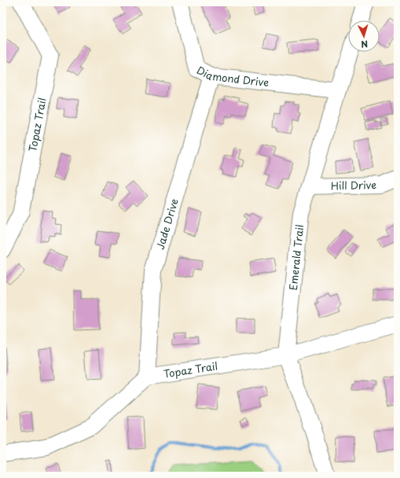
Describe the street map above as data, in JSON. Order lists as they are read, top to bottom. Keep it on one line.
{"streets":{"street":["Diamond Drive","Topaz Trail","Hill Drive","Jade Drive","Emerald Trail"]},"crossings":[["Diamond Drive","Jade Drive"],["Diamond Drive","Emerald Trail"],["Topaz Trail","Jade Drive"],["Topaz Trail","Emerald Trail"],["Hill Drive","Emerald Trail"]],"north":"bottom"}
